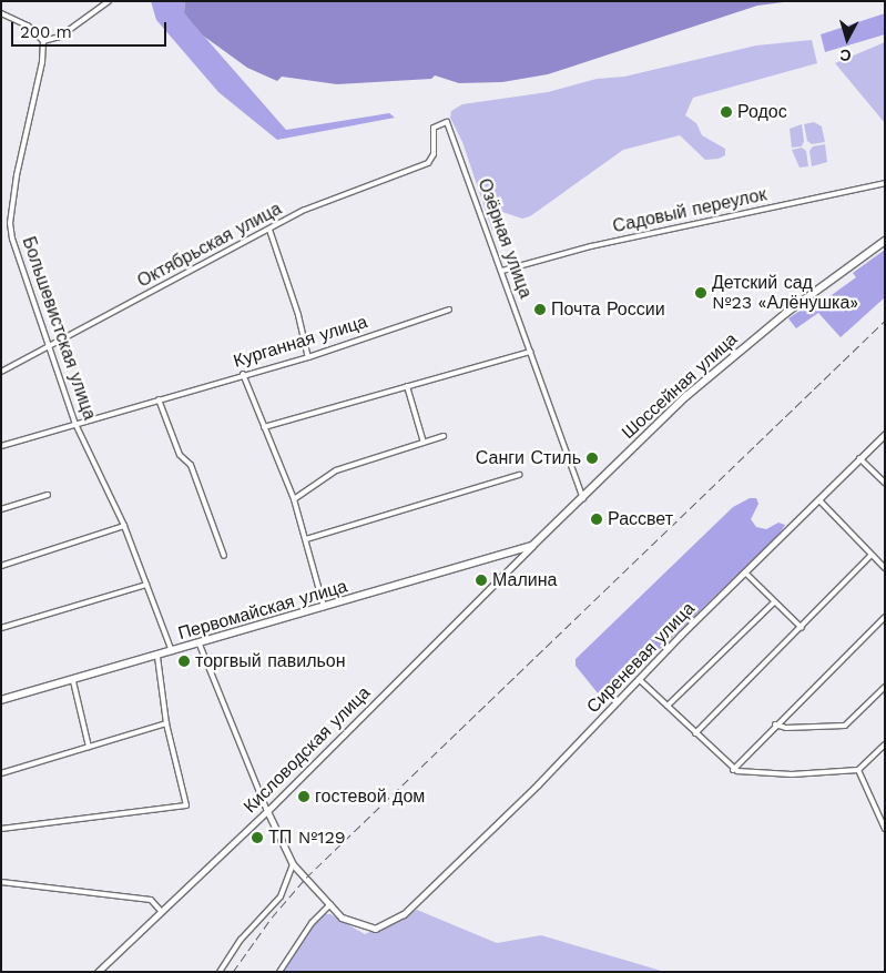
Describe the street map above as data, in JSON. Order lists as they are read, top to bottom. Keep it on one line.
{"streets":{"main road":["Шоссейная улица","Первомайская улица"],"street":["Садовый переулок","Озёрная улица","Октябрьская улица","Большевистская улица","Курганная улица","Сиреневая улица","Кисловодская улица"]},"crossings":[["Садовый переулок","Озёрная улица"],["Озёрная улица","Октябрьская улица"],["Озёрная улица","Шоссейная улица"],["Октябрьская улица","Большевистская улица"],["Большевистская улица","Курганная улица"],["Большевистская улица","Первомайская улица"],["Шоссейная улица","Первомайская улица"],["Шоссейная улица","Кисловодская улица"],["Первомайская улица","Кисловодская улица"]],"places":["Родос","Детский сад №23 «Алёнушка»","Почта России","Санги Стиль","Рассвет","Малина","торгвый павильон","гостевой дом","ТП №129"],"scale_bar":"200 m","north":"bottom"}
